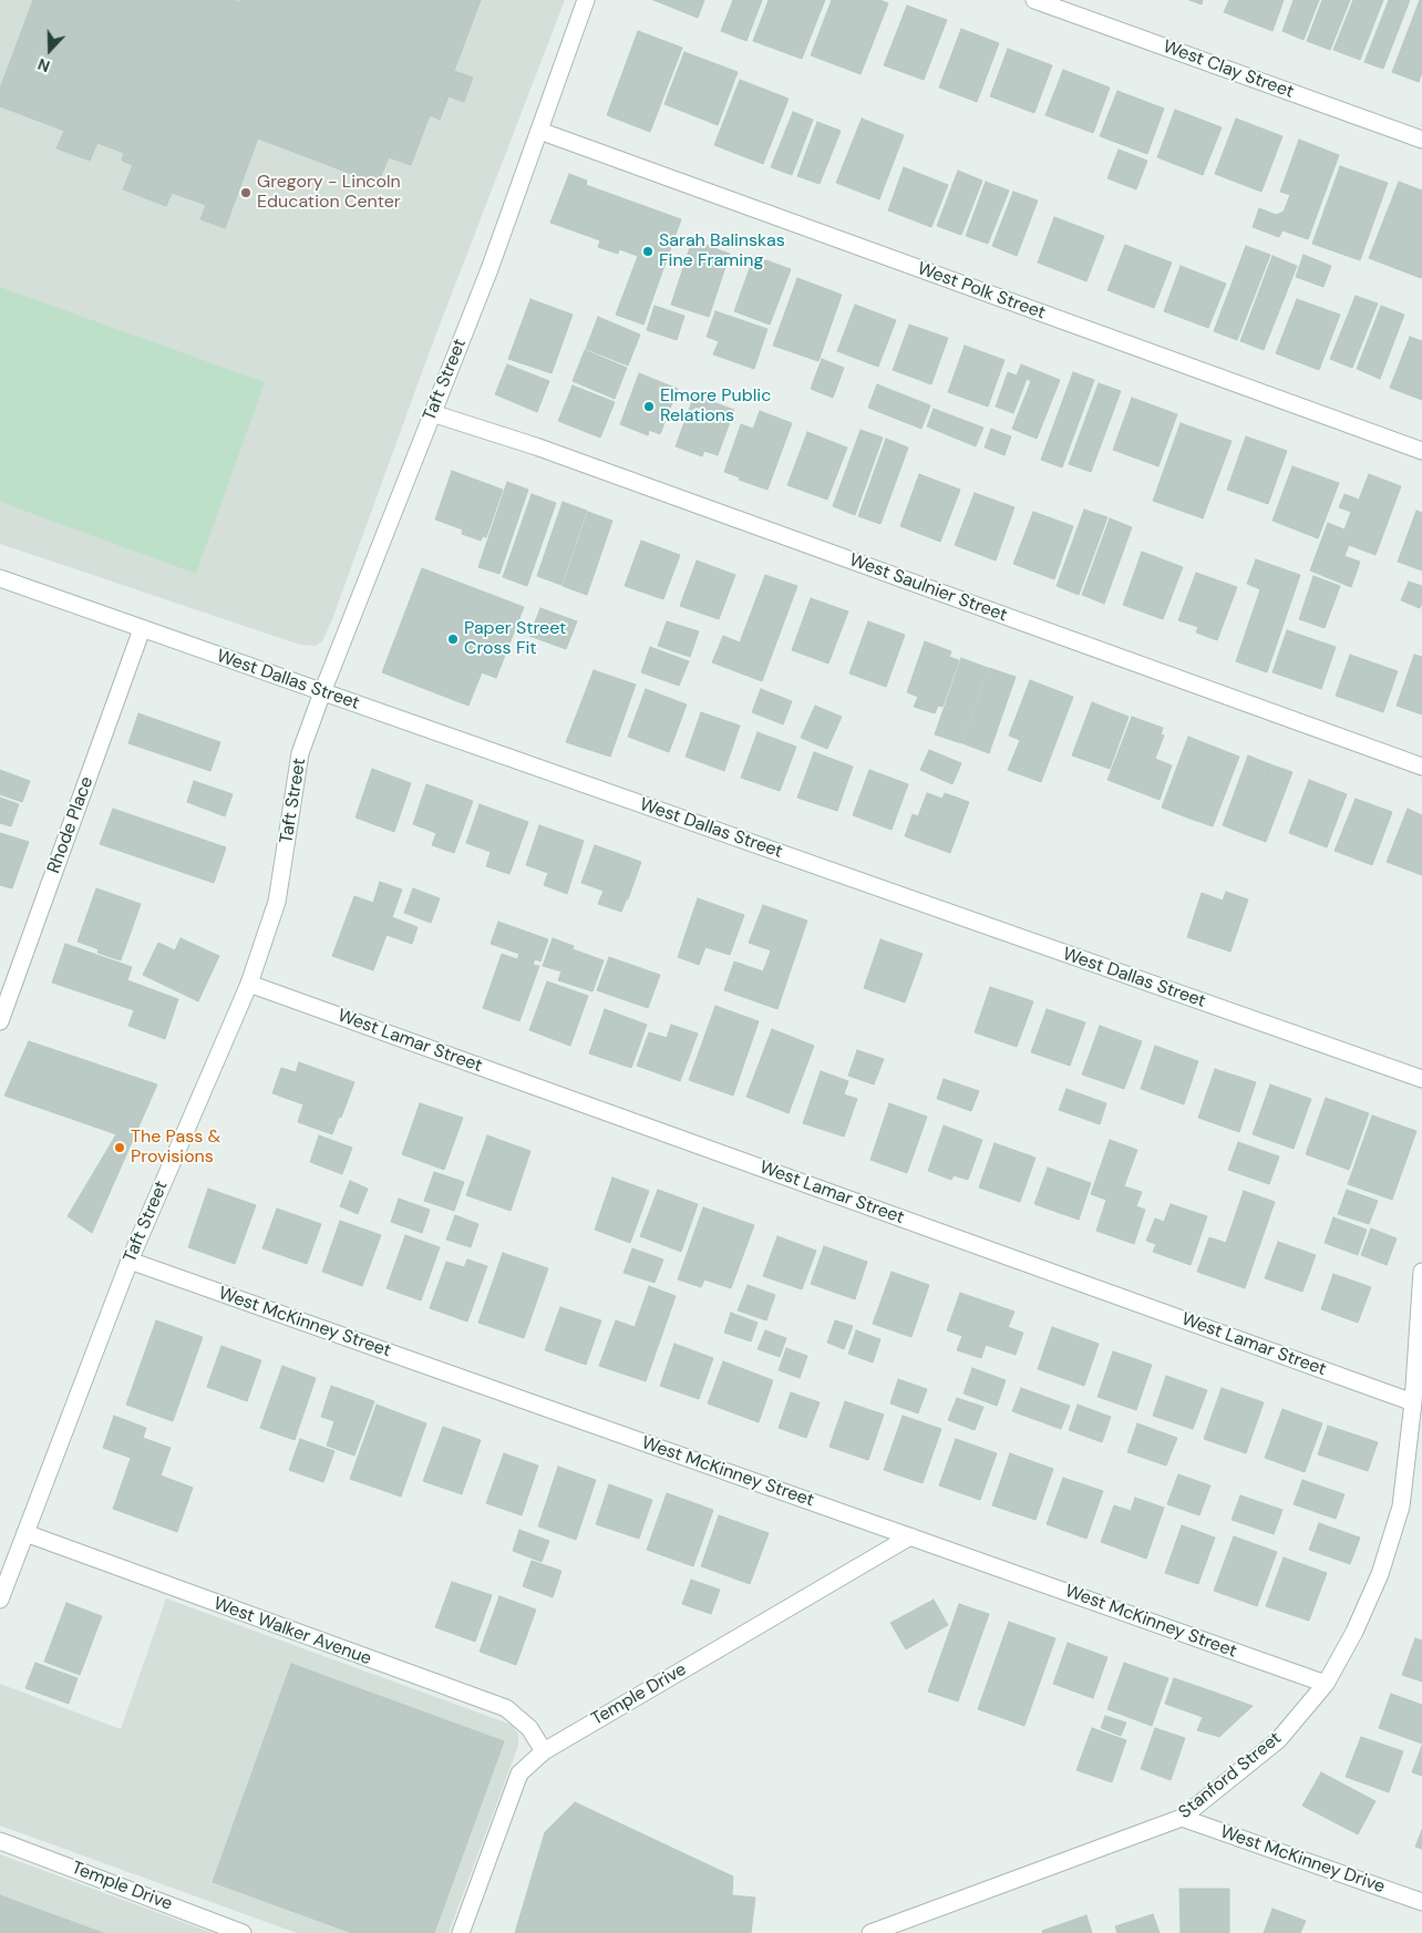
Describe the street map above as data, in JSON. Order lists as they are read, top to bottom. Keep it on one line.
{"streets":{"street":["West Clay Street","West Polk Street","Taft Street","West Saulnier Street","West Dallas Street","Rhode Place","West Lamar Street","West McKinney Street","West Walker Avenue","Temple Drive","Stanford Street","West McKinney Drive"]},"crossings":[["West Polk Street","Taft Street"],["Taft Street","West Saulnier Street"],["Taft Street","West Dallas Street"],["Taft Street","West Lamar Street"],["Taft Street","West McKinney Street"],["Taft Street","West Walker Avenue"],["West Dallas Street","Rhode Place"],["West Lamar Street","Stanford Street"],["West McKinney Street","Temple Drive"],["West McKinney Street","Stanford Street"],["West Walker Avenue","Temple Drive"],["Stanford Street","West McKinney Drive"]],"places":["Gregory - Lincoln Education Center","Sarah Balinskas Fine Framing","Elmore Public Relations","Paper Street Cross Fit","The Pass & Provisions"],"north":"bottom"}
